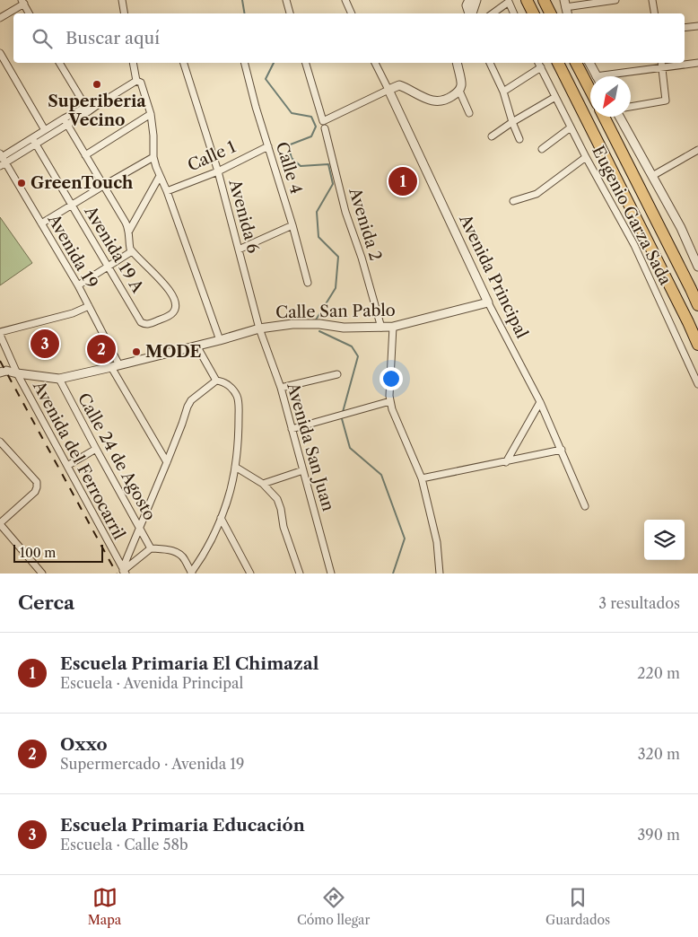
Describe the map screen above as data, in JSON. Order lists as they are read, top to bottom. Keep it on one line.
{"streets":{"street":["Calle 1","Calle 4","Eugenio Garza Sada","Avenida 6","Avenida 2","Avenida 19 A","Avenida 19","Avenida Principal","Calle San Pablo","Avenida San Juan","Calle 24 de Agosto","Avenida del Ferrocarril"]},"crossings":[["Calle 1","Calle 4"],["Calle 1","Avenida 6"],["Avenida 6","Calle San Pablo"],["Avenida 6","Avenida San Juan"],["Avenida 2","Calle San Pablo"],["Avenida 19","Calle San Pablo"],["Avenida Principal","Calle San Pablo"],["Calle San Pablo","Avenida San Juan"],["Calle San Pablo","Calle 24 de Agosto"],["Calle San Pablo","Avenida del Ferrocarril"]],"places":["Superiberia Vecino","GreenTouch","MODE"],"scale_bar":"100 m","north":"bottom left","page":{"search":"Buscar aquí","pins":["1","3","2"],"scale":"100 m","heading":["Cerca","3 resultados"],"list":[{"mark":"1","name":"Escuela Primaria El Chimazal","note":"Escuela · Avenida Principal","value":"220 m"},{"mark":"2","name":"Oxxo","note":"Supermercado · Avenida 19","value":"320 m"},{"mark":"3","name":"Escuela Primaria Educación","note":"Escuela · Calle 58b","value":"390 m"}],"nav":["Mapa","Cómo llegar","Guardados"]}}
